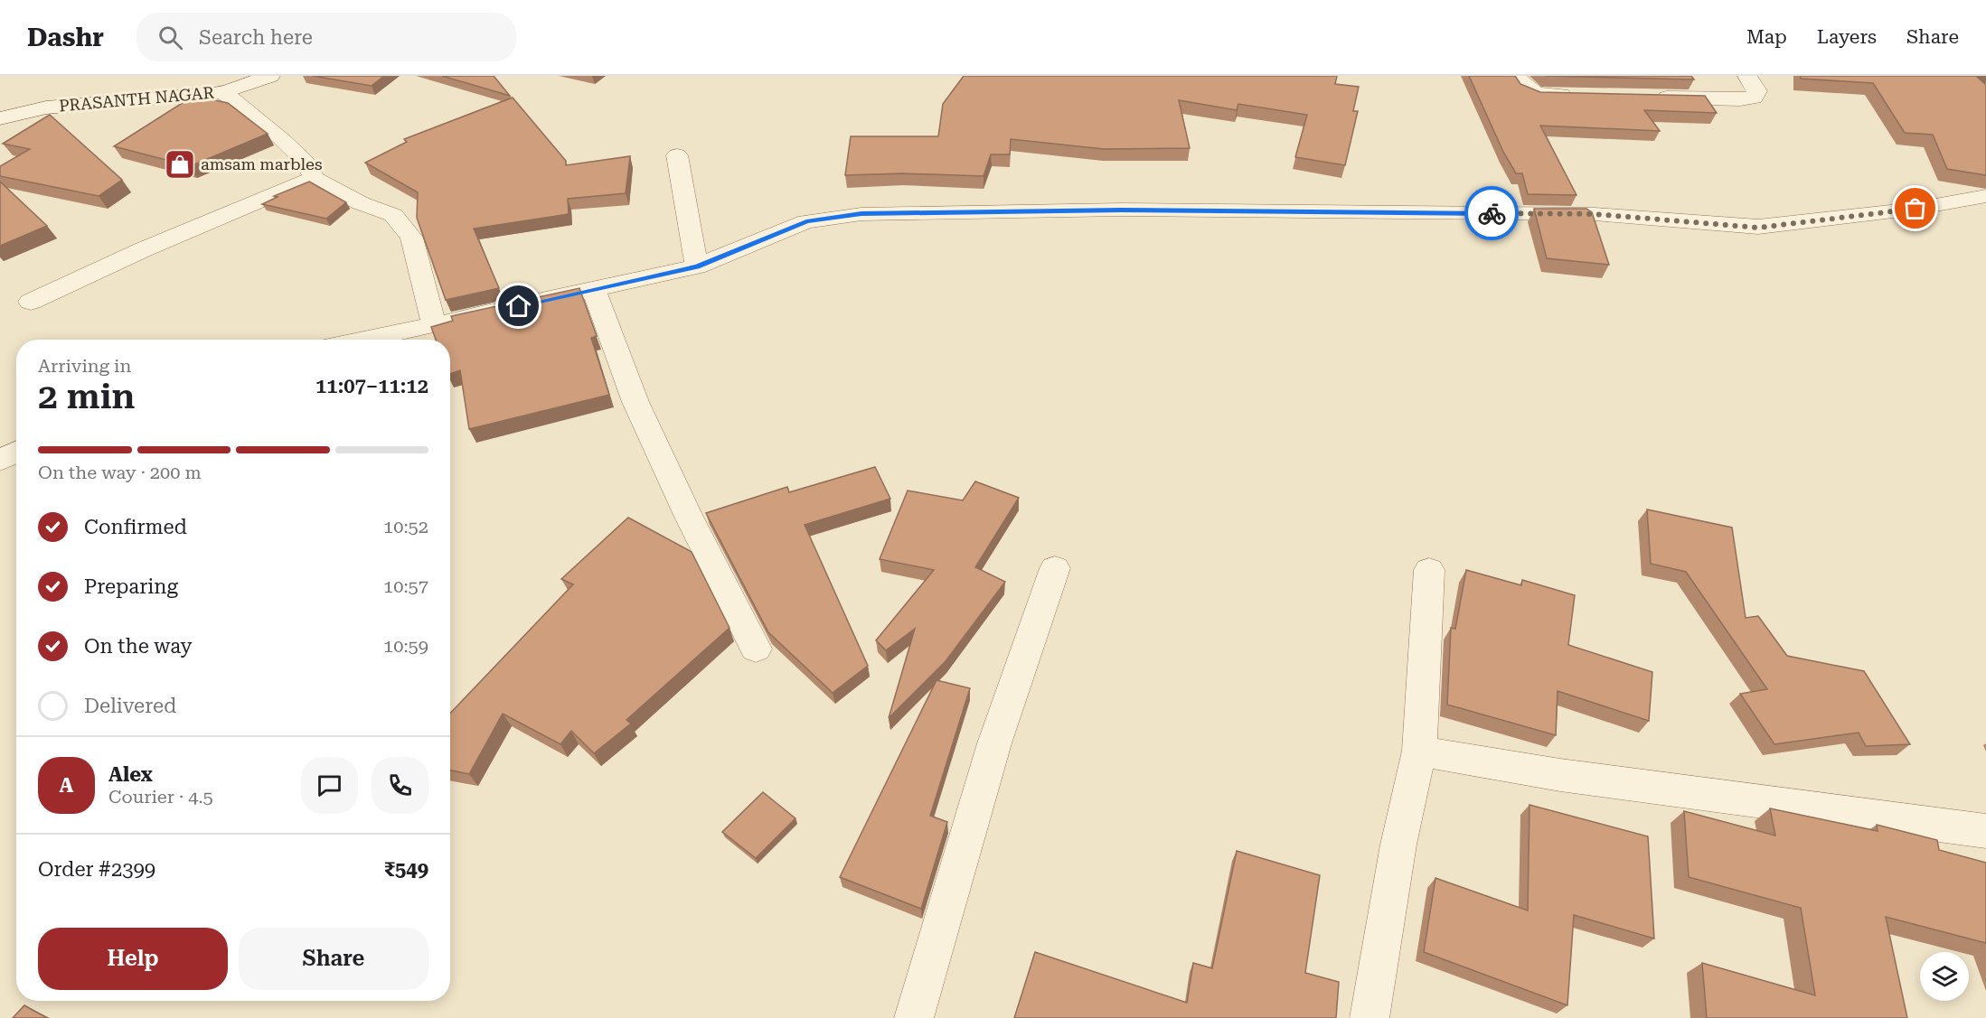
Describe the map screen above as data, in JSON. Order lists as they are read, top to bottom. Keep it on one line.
{"streets":{"street":["PRASANTH NAGAR"]},"places":{"shop":["amsam marbles"]},"page":{"header":"Dashr","search":"Search here","nav":["Map","Layers","Share"],"heading":["2 min","Arriving in","11:07–11:12"],"panel":["Alex","Courier · 4.5","Order #2399","₹549"],"bar":"On the way · 200 m","list":[["Confirmed","10:52"],["Preparing","10:57"],["On the way","10:59"],"Delivered"],"round":"A","buttons":["Help","Share"]}}
